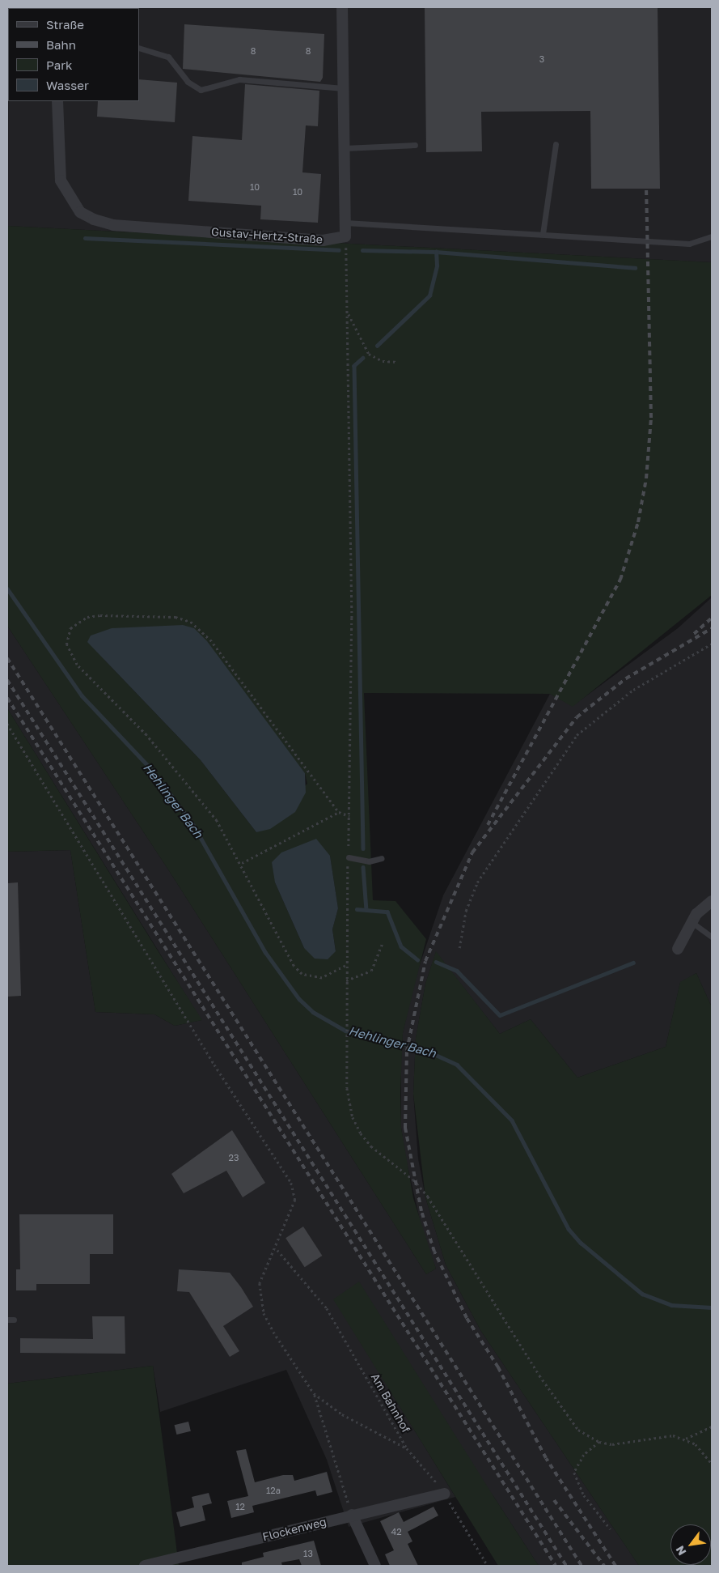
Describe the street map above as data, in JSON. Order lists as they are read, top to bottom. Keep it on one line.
{"streets":{"street":["Gustav-Hertz-Straße","Flockenweg"],"path":["Am Bahnhof"]},"crossings":[["Am Bahnhof","Flockenweg"]],"water":["Hehlinger Bach"],"house_numbers":["8","8","3","10","10","23","12a","12","42","13"],"legend":["Straße","Bahn","Park","Wasser"],"north":"bottom left"}
